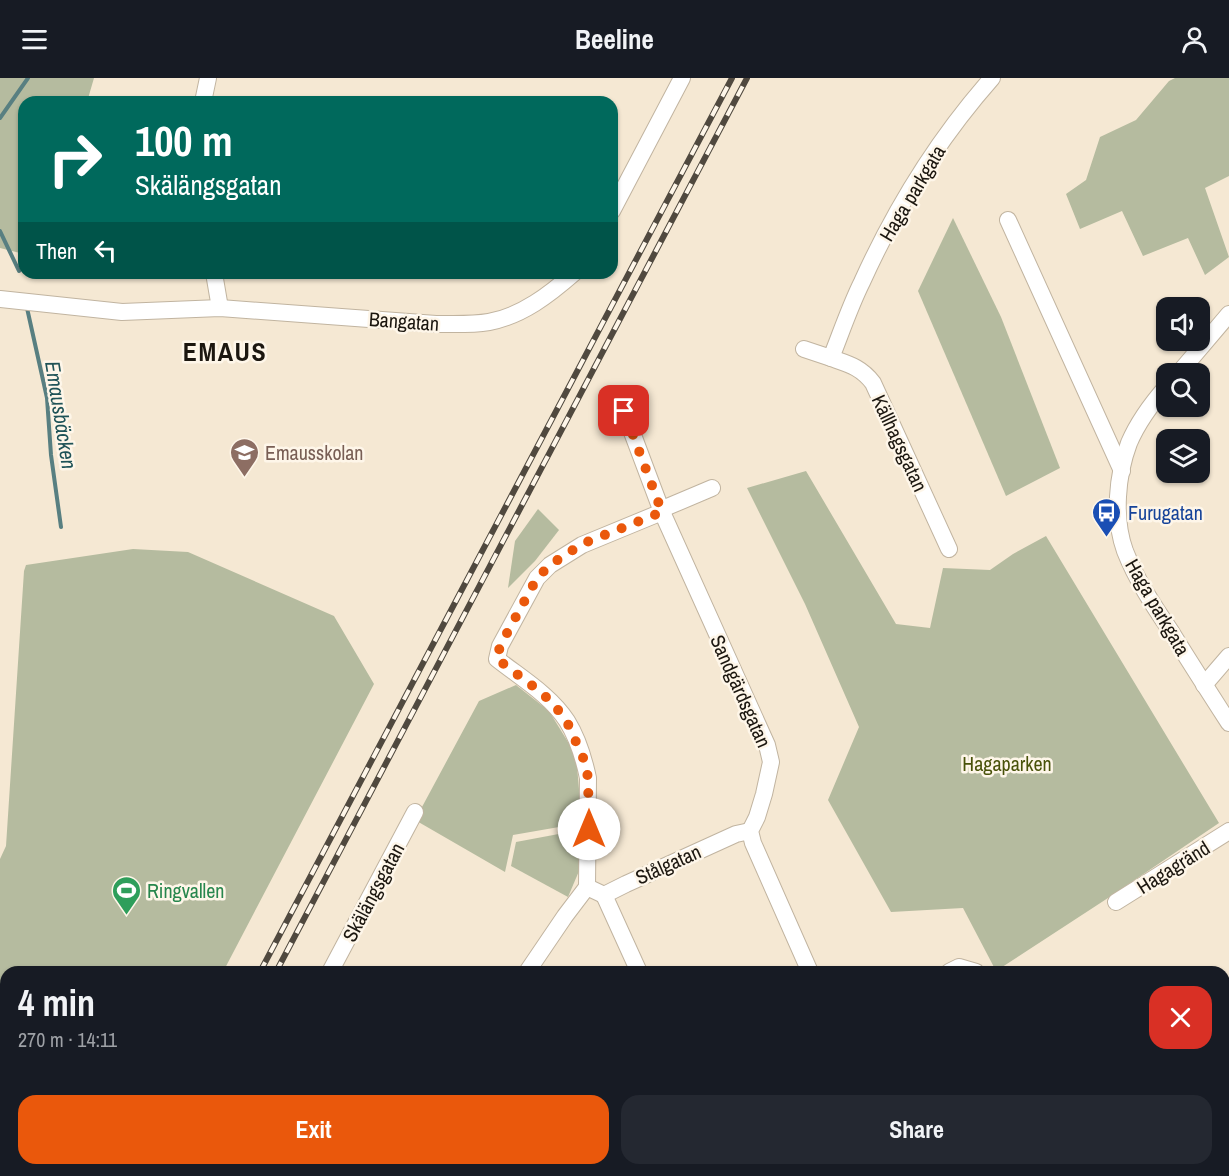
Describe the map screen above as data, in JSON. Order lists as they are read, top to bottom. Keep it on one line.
{"streets":{"street":["Haga parkgata","Bangatan","Källhagsgatan","Sandgärdsgatan","Stålgatan","Hagagränd","Skälängsgatan"]},"crossings":[["Haga parkgata","Källhagsgatan"],["Sandgärdsgatan","Stålgatan"]],"districts":["EMAUS"],"water":["Emausbäcken"],"parks":["Hagaparken"],"places":{"school or university":["Emausskolan"],"bus stop":["Furugatan"],"sports":["Ringvallen"]},"page":{"header":"Beeline","turn":["100 m","Skälängsgatan"],"then":"Then","heading":["4 min","270 m · 14:11"],"buttons":["Exit","Share"]}}
